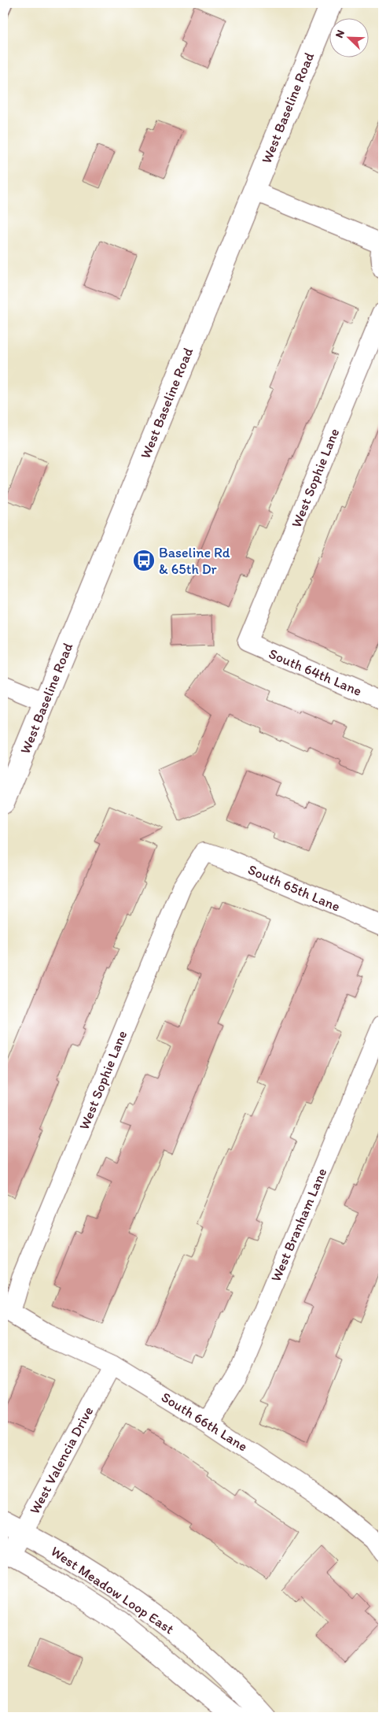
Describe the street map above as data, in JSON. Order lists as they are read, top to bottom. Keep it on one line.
{"streets":{"main road":["West Baseline Road","West Meadow Loop East"],"street":["West Sophie Lane","South 64th Lane","South 65th Lane","West Branham Lane","South 66th Lane","West Valencia Drive"]},"crossings":[["West Sophie Lane","South 64th Lane"],["West Sophie Lane","South 65th Lane"],["West Sophie Lane","South 66th Lane"],["West Branham Lane","South 66th Lane"],["South 66th Lane","West Valencia Drive"],["West Valencia Drive","West Meadow Loop East"]],"places":{"bus stop":["Baseline Rd & 65th Dr"]},"north":"top left"}
